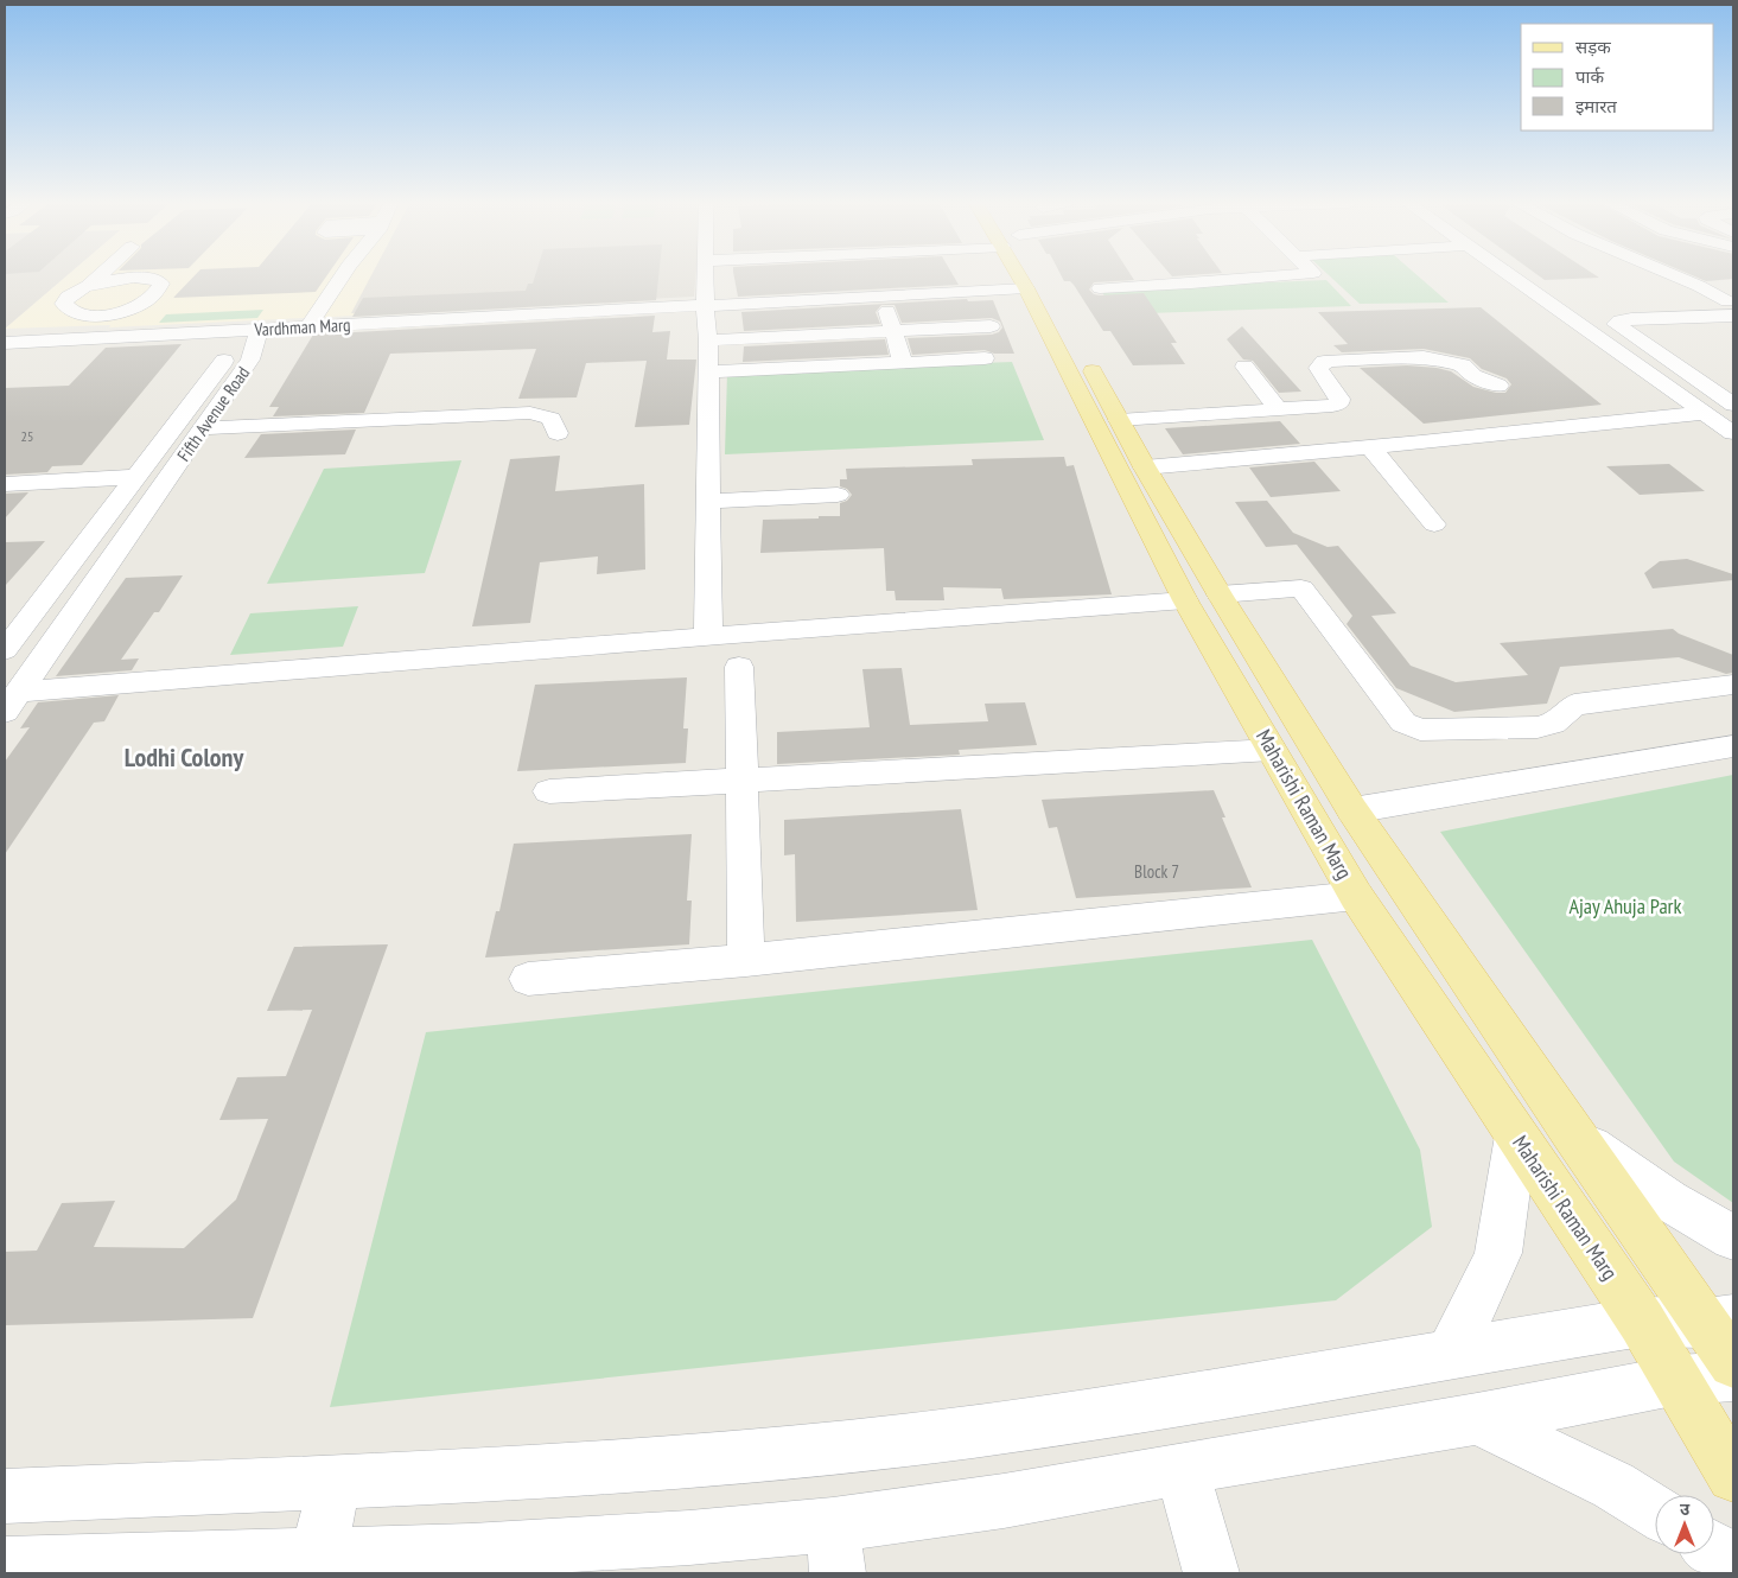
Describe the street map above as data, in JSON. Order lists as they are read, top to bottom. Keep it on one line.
{"streets":{"main road":["Maharishi Raman Marg"],"street":["Vardhman Marg","Fifth Avenue Road"]},"crossings":[["Vardhman Marg","Fifth Avenue Road"],["Vardhman Marg","Maharishi Raman Marg"]],"districts":["Lodhi Colony"],"parks":["Ajay Ahuja Park"],"house_numbers":["25","Block 7"],"legend":["सड़क","पार्क","इमारत"],"north":"top"}
